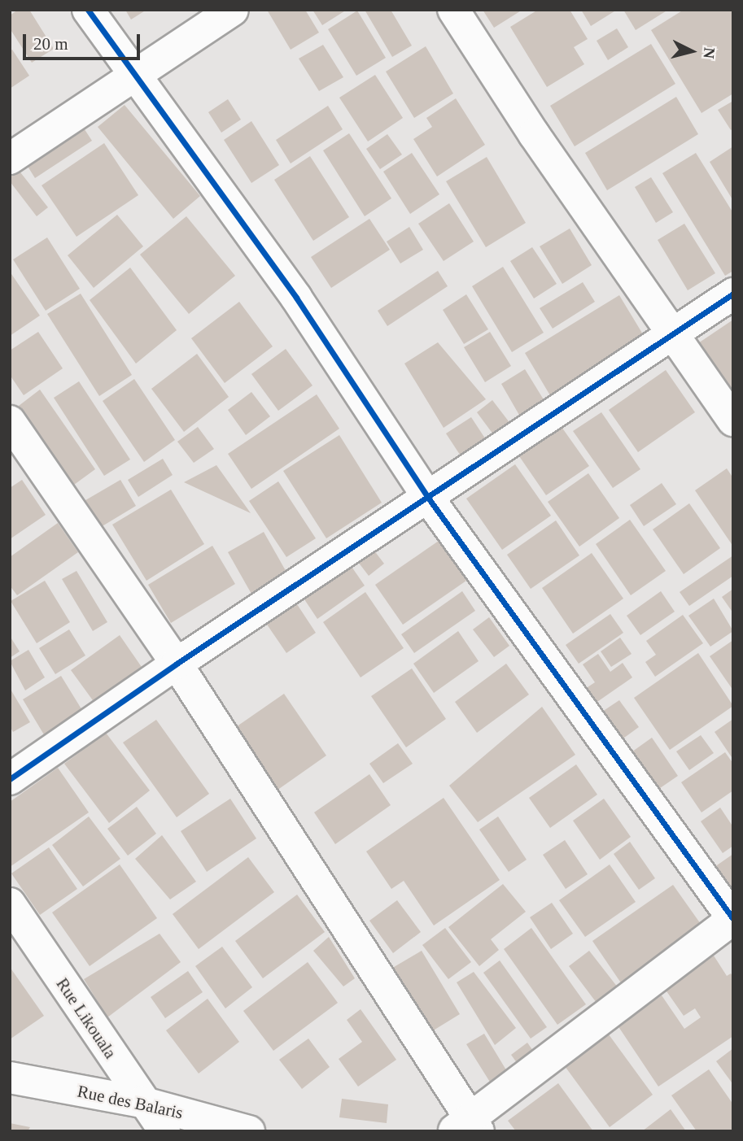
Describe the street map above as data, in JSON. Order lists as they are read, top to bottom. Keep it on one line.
{"streets":{"street":["Rue Likouala","Rue des Balaris"]},"crossings":[["Rue Likouala","Rue des Balaris"]],"scale_bar":"20 m","north":"right"}
